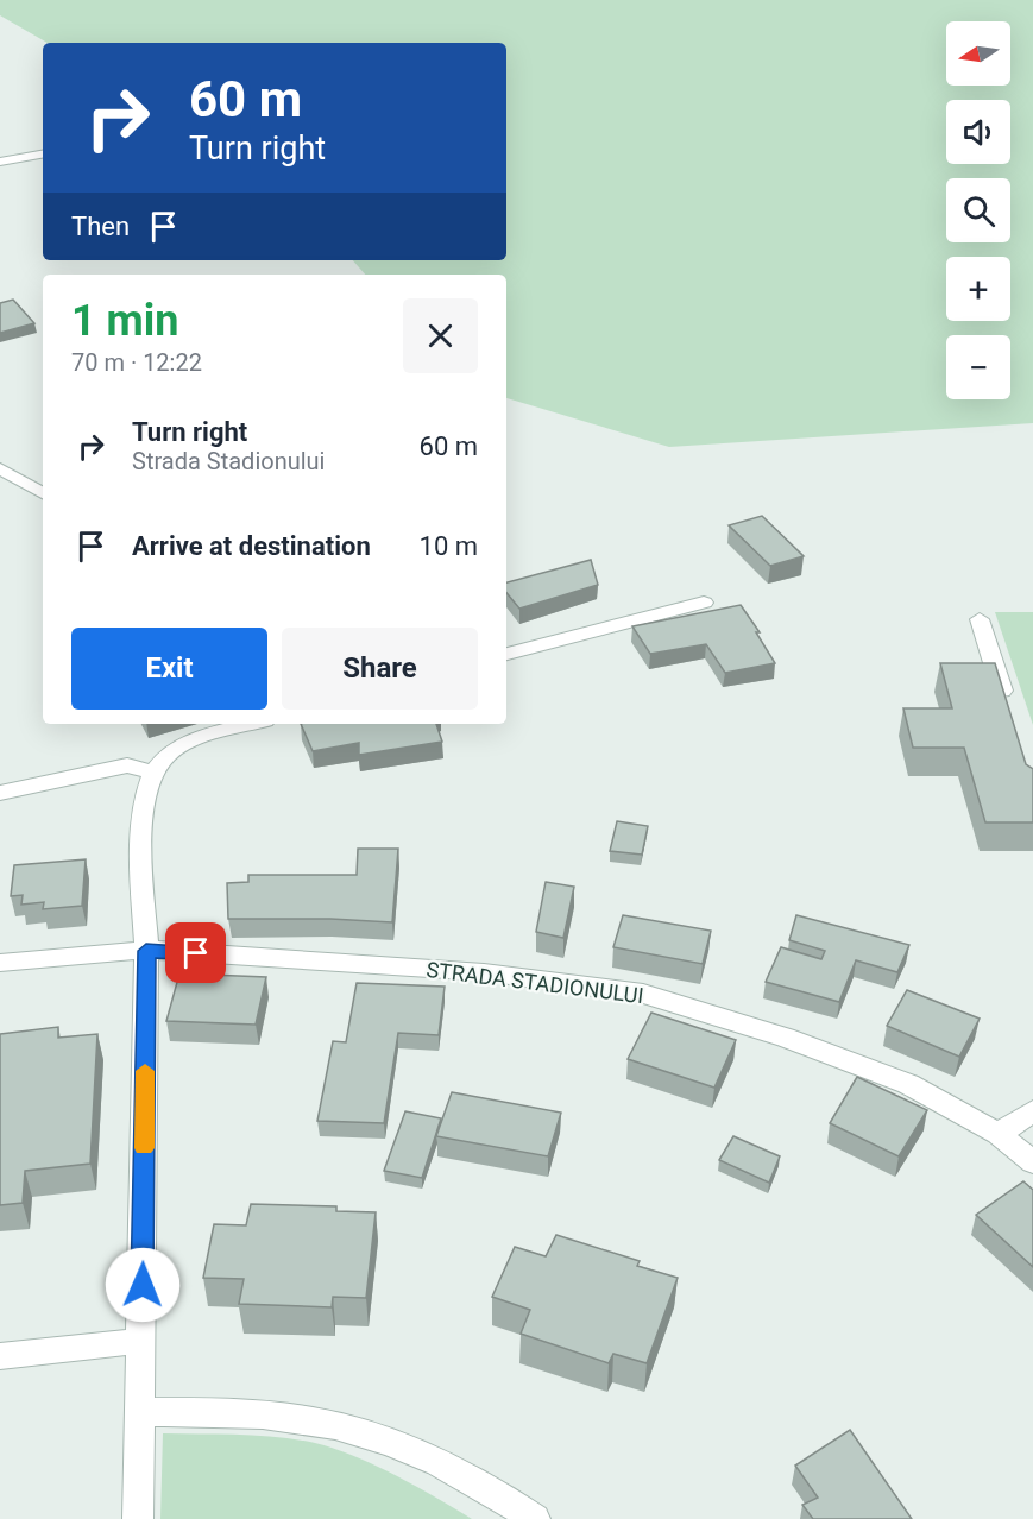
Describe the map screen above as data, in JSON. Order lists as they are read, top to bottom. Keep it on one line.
{"streets":{"street":["STRADA STADIONULUI"]},"north":"left","page":{"map_buttons":["+","−"],"turn":["60 m","Turn right"],"then":"Then","heading":["1 min","70 m · 12:22"],"list":[{"name":"Turn right","note":"Strada Stadionului","value":"60 m"},{"name":"Arrive at destination","value":"10 m"}],"buttons":["Exit","Share"]}}
